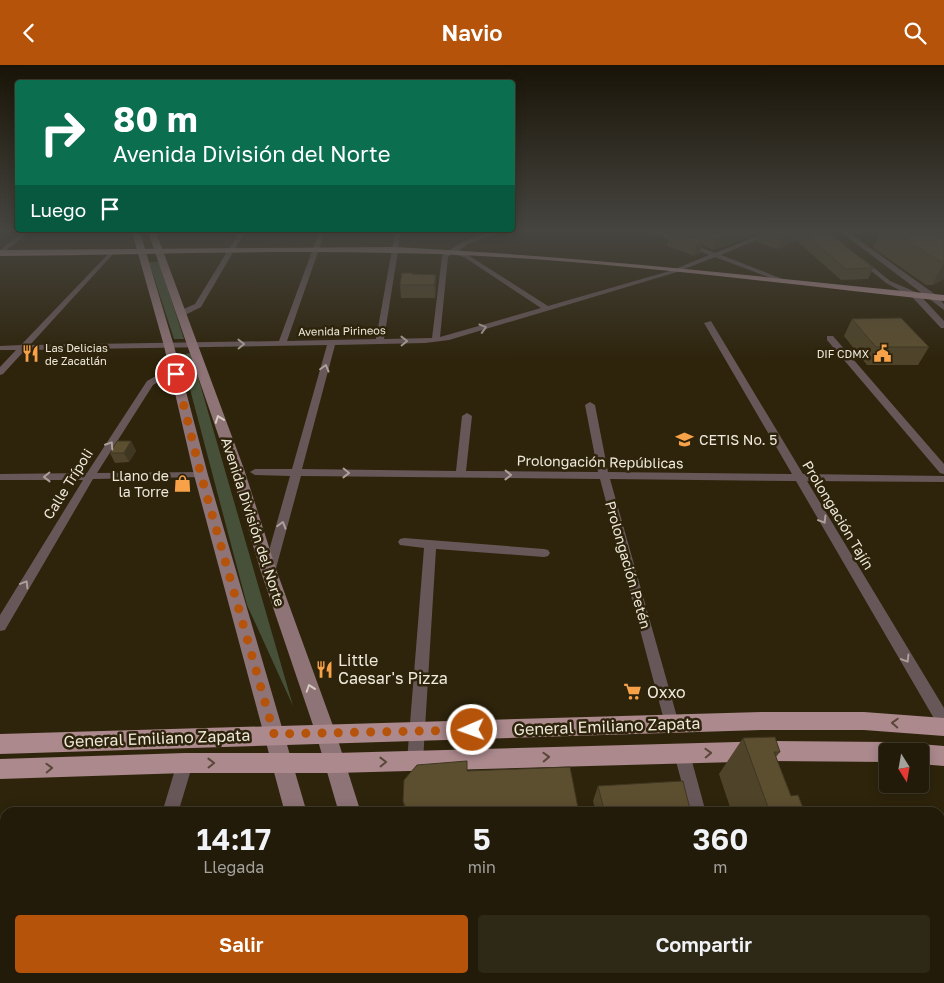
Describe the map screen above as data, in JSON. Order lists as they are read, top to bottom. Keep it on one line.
{"streets":{"main road":["Avenida División del Norte","General Emiliano Zapata"],"street":["Avenida Pirineos","Prolongación Repúblicas","Calle Trípoli","Prolongación Tajín","Prolongación Petén"]},"crossings":[["Avenida Pirineos","Avenida División del Norte"],["Prolongación Repúblicas","Prolongación Tajín"],["Prolongación Repúblicas","Prolongación Petén"],["Avenida División del Norte","General Emiliano Zapata"],["Prolongación Petén","General Emiliano Zapata"]],"one_way":["Avenida Pirineos","Calle Trípoli","Prolongación Tajín"],"places":{"restaurant":["Las Delicias de Zacatlán","Little Caesar's Pizza"],"public building":["DIF CDMX"],"school or university":["CETIS No. 5"],"shop":["Llano de la Torre"],"supermarket":["Oxxo"]},"north":"bottom","page":{"header":"Navio","turn":["80 m","Avenida División del Norte"],"then":"Luego","eta":["14:17","Llegada","5","min","360","m"],"buttons":["Salir","Compartir"]}}
